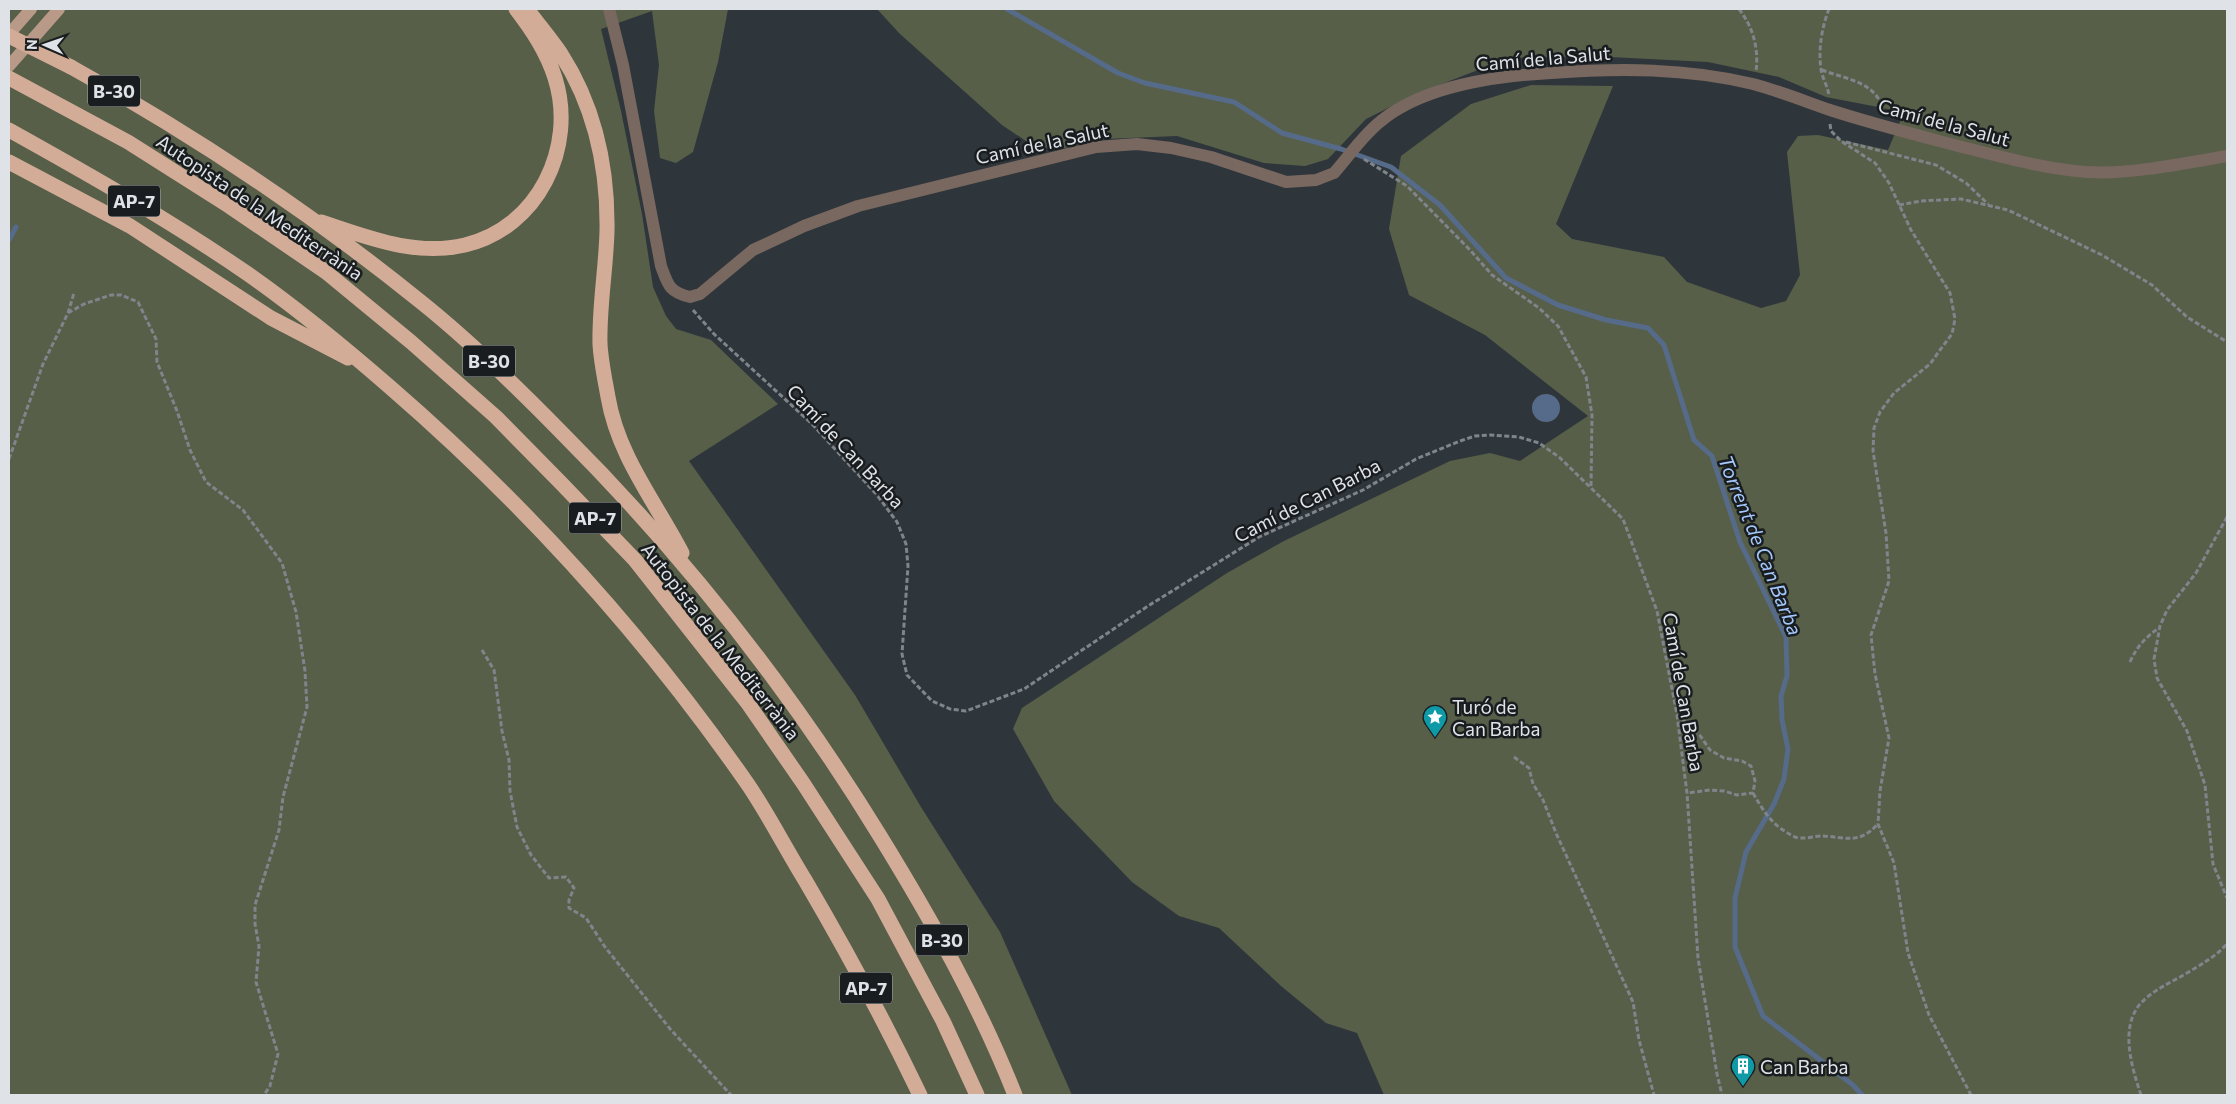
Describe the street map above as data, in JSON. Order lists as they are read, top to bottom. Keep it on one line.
{"streets":{"highway":["B-30","AP-7","Autopista de la Mediterrània"],"street":["Camí de la Salut"],"path":["Camí de Can Barba"]},"crossings":[["Camí de la Salut","Camí de Can Barba"]],"water":["Torrent de Can Barba"],"places":{"place":["Turó de Can Barba"],"building":["Can Barba"]},"north":"left"}
